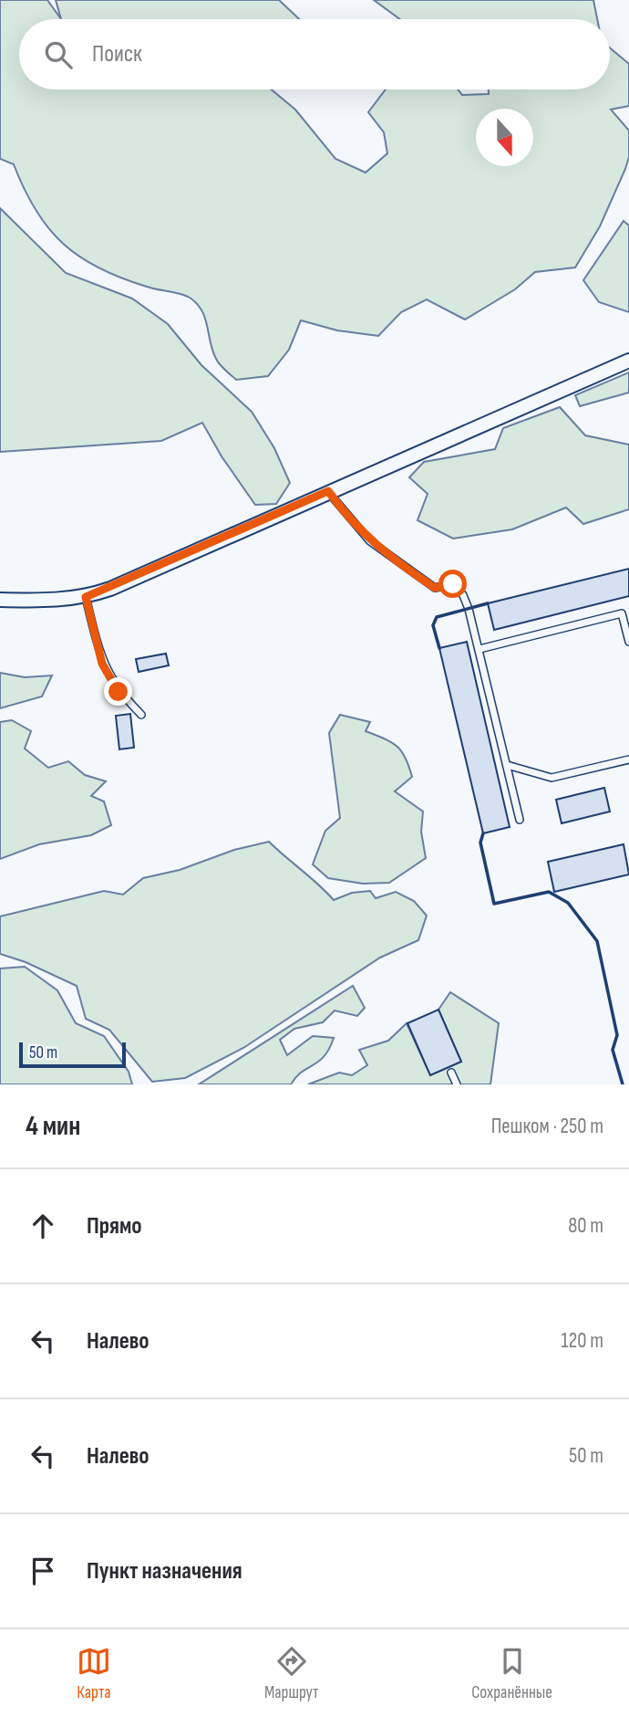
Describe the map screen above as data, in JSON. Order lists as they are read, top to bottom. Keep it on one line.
{"scale_bar":"50 m","north":"bottom","page":{"search":"Поиск","scale":"50 m","heading":["4 мин","Пешком · 250 m"],"list":[["Прямо","80 m"],["Налево","120 m"],["Налево","50 m"],"Пункт назначения"],"nav":["Карта","Маршрут","Сохранённые"]}}
